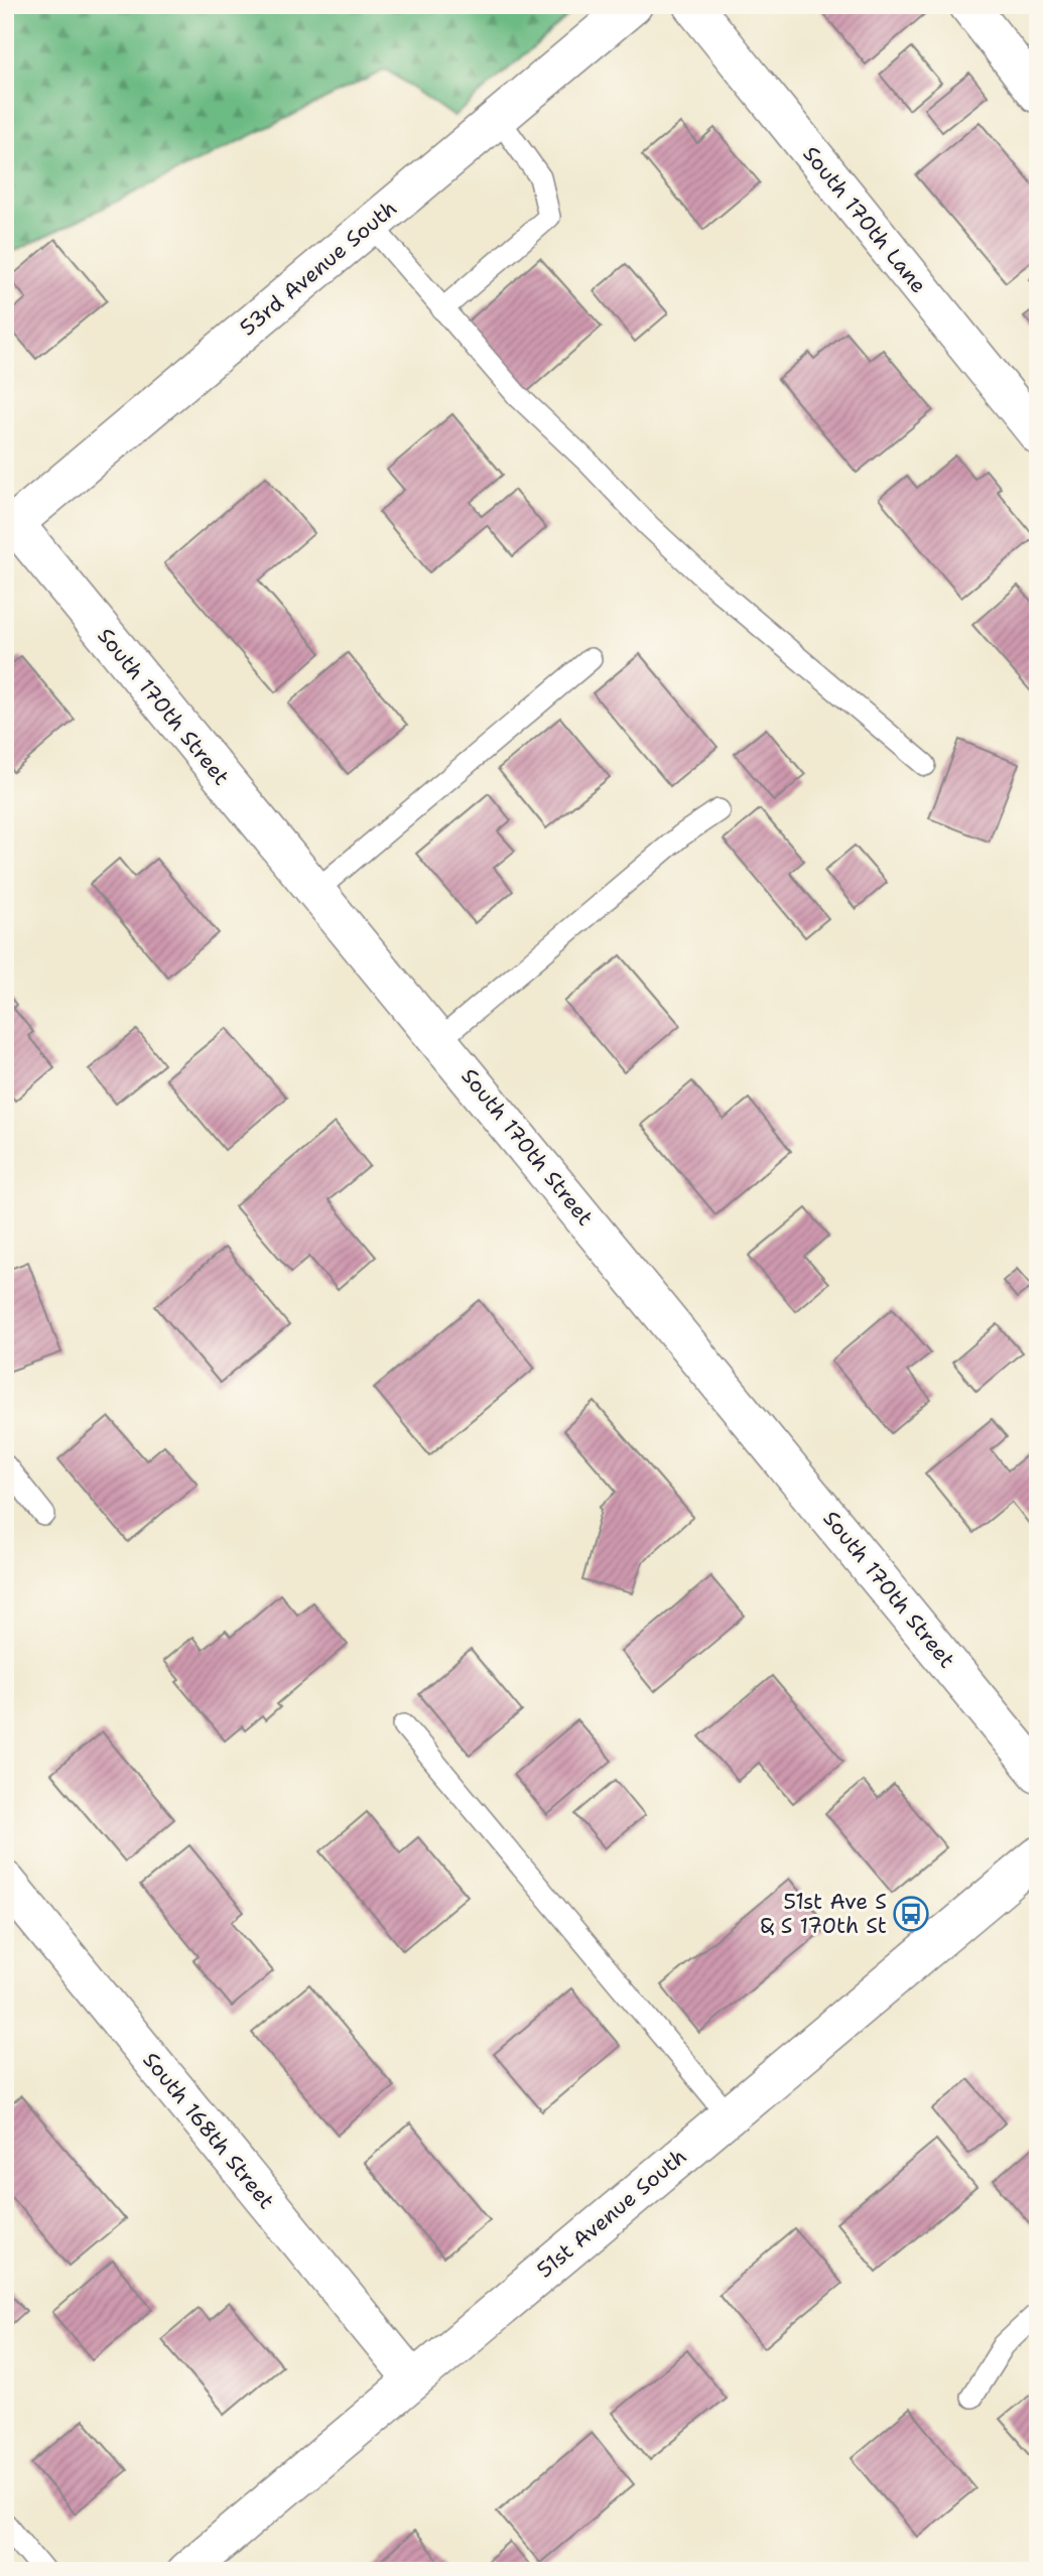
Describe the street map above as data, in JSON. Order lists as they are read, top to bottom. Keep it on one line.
{"streets":{"street":["South 170th Lane","53rd Avenue South","South 170th Street","South 168th Street","51st Avenue South"]},"crossings":[["53rd Avenue South","South 170th Street"],["South 168th Street","51st Avenue South"]],"places":{"bus stop":["51st Ave S & S 170th St"]}}
